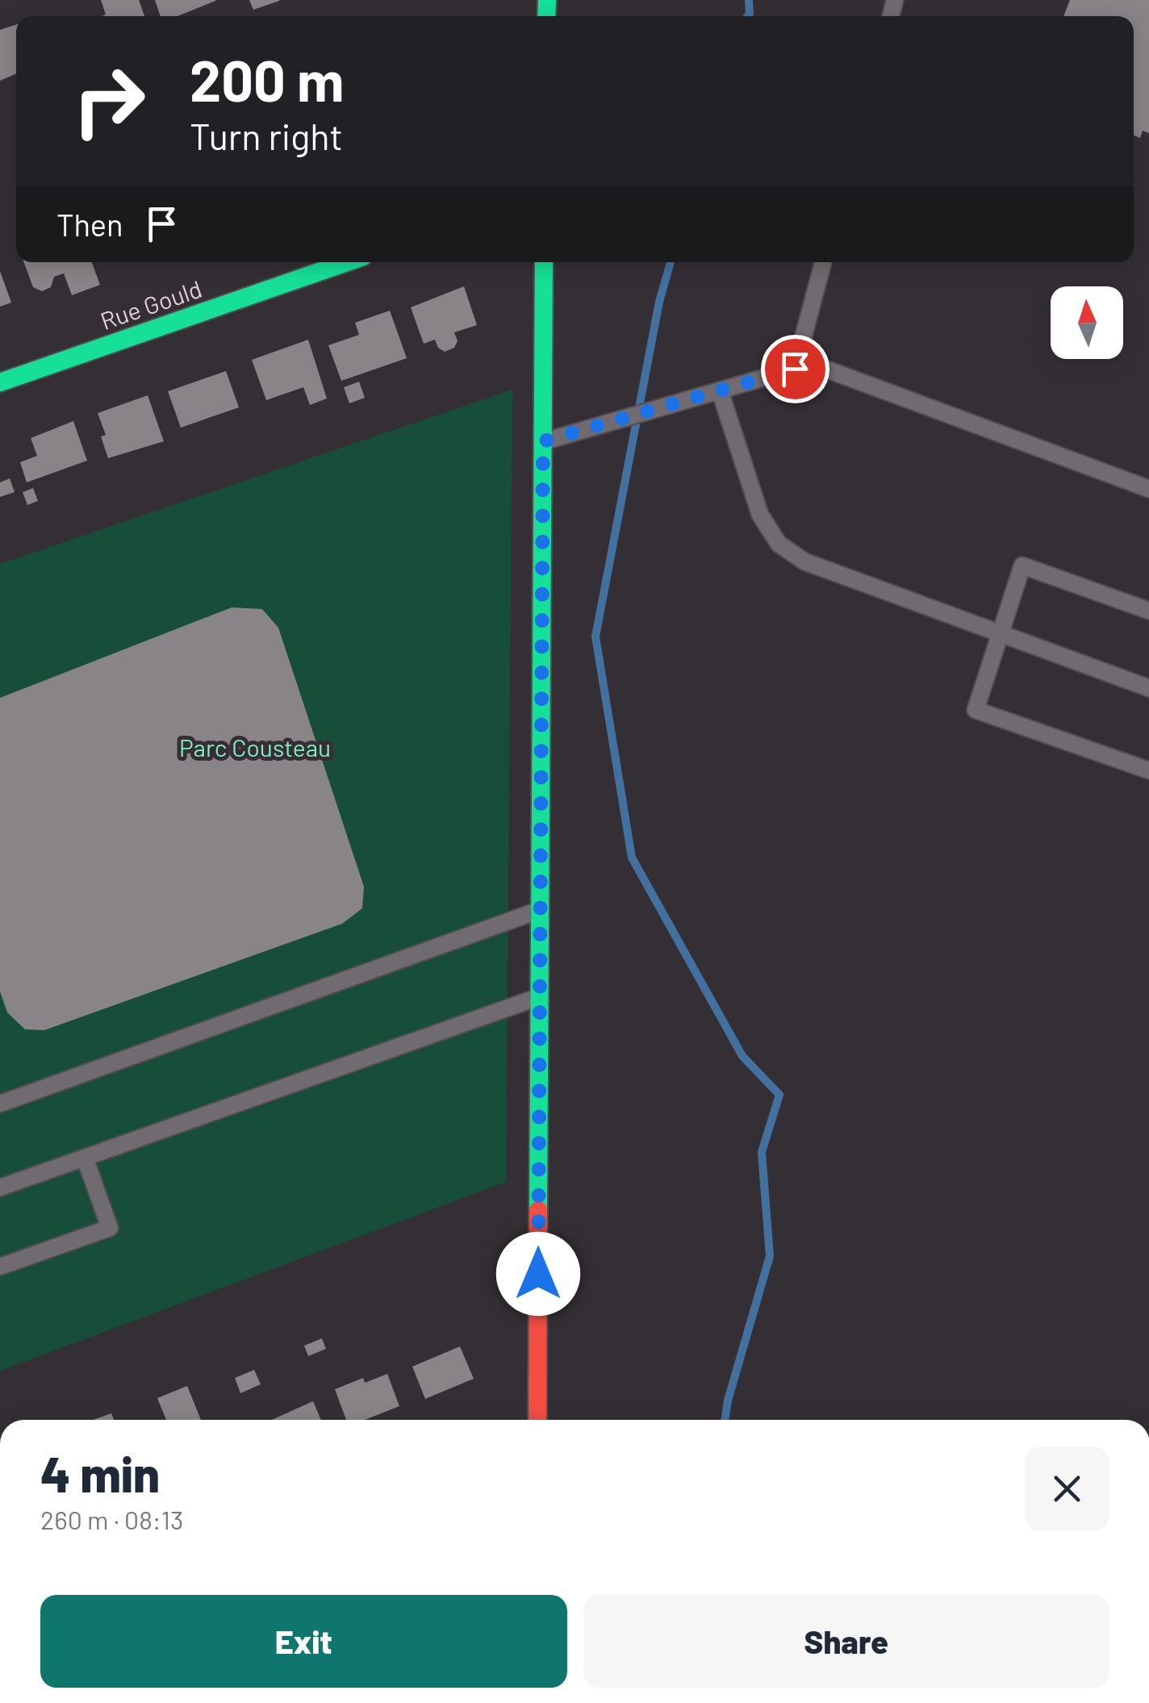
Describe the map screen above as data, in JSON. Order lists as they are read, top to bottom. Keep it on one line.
{"streets":{"street":["Rue Gould"]},"parks":["Parc Cousteau"],"north":"top","page":{"turn":["200 m","Turn right"],"then":"Then","heading":["4 min","260 m · 08:13"],"buttons":["Exit","Share"]}}
